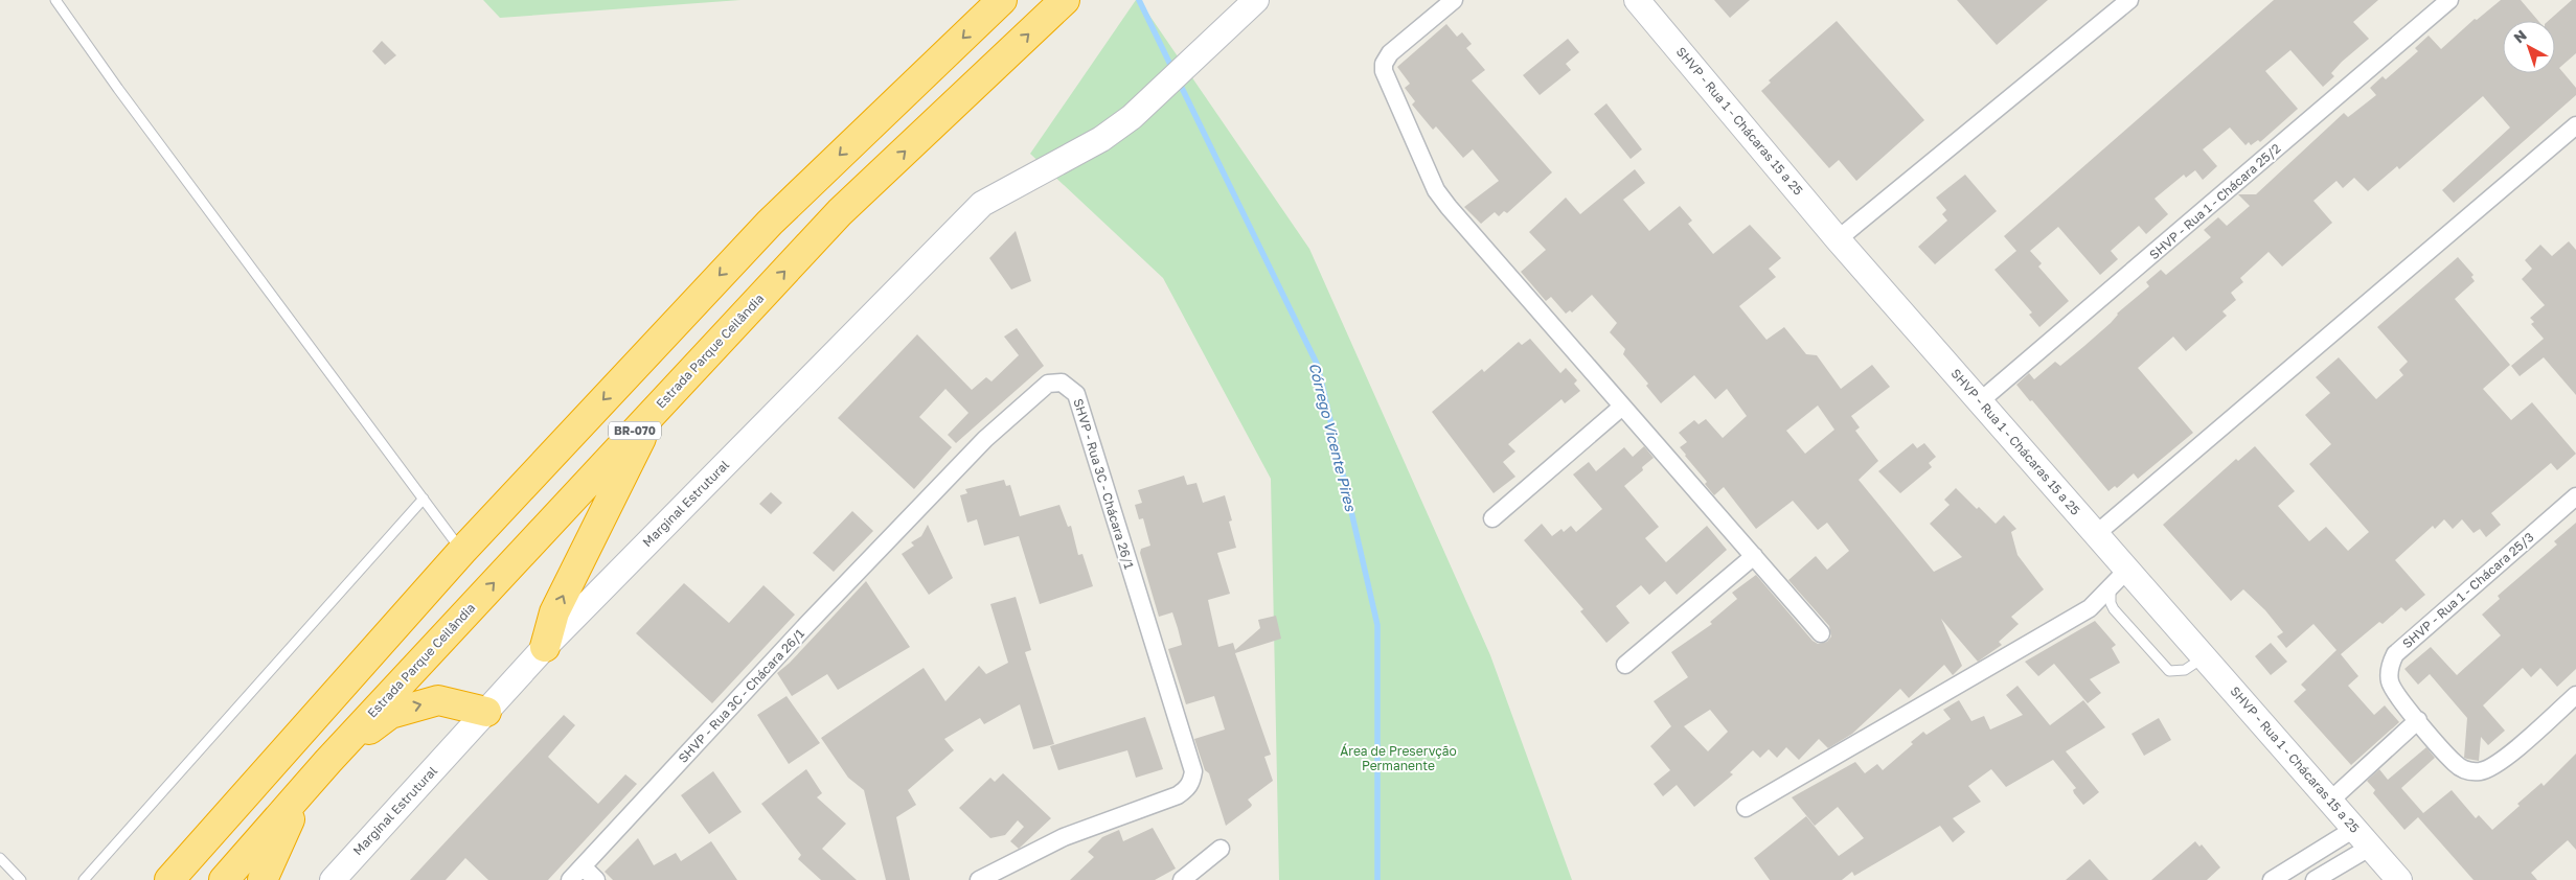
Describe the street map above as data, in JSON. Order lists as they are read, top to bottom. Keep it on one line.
{"streets":{"highway":["Estrada Parque Ceilândia","BR-070"],"street":["SHVP - Rua 1 - Chácaras 15 a 25","SHVP - Rua 1 - Chácara 25/2","SHVP - Rua 3C - Chácara 26/1","Marginal Estrutural","SHVP - Rua 1 - Chácara 25/3"]},"crossings":[["SHVP - Rua 1 - Chácaras 15 a 25","SHVP - Rua 1 - Chácara 25/2"]],"water":["Córrego Vicente Pires"],"parks":["Área de Preservção Permanente"],"north":"top left"}
